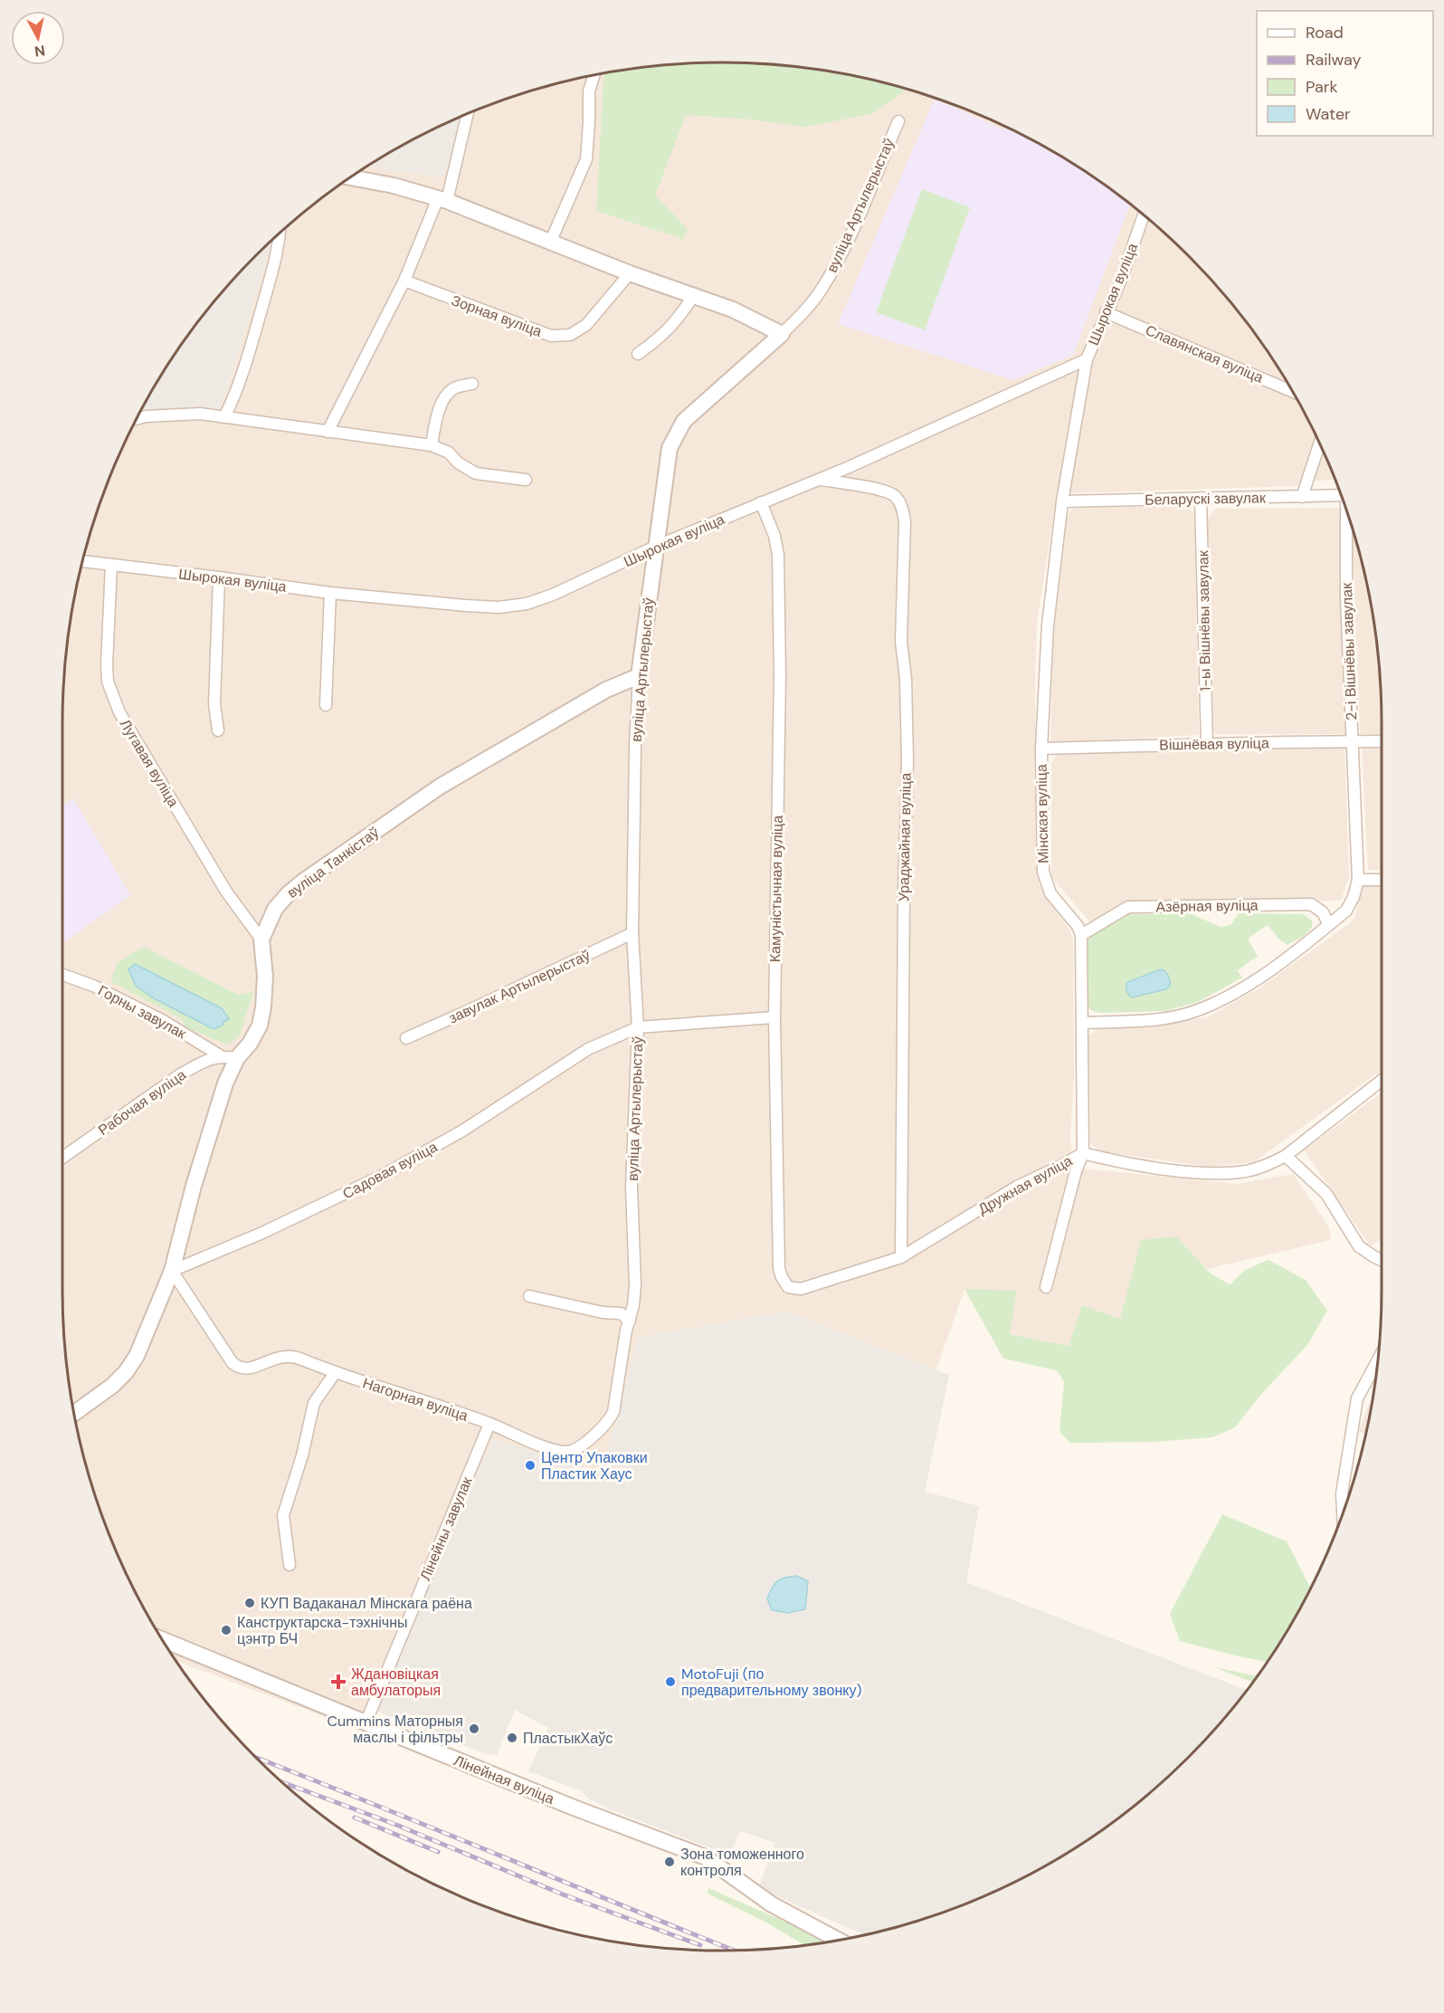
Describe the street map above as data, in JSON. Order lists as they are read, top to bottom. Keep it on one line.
{"streets":{"street":["вуліца Артылерыстаў","Шырокая вуліца","Зорная вуліца","Славянская вуліца","Беларускі завулак","1-ы Вішнёвы завулак","2-і Вішнёвы завулак","Вішнёвая вуліца","Лугавая вуліца","Мінская вуліца","Ураджайная вуліца","вуліца Танкістаў","Камуністычная вуліца","Азёрная вуліца","завулак Артылерыстаў","Горны завулак","Рабочая вуліца","Садовая вуліца","Дружная вуліца","Нагорная вуліца","Лінейны завулак","Лінейная вуліца"]},"crossings":[["вуліца Артылерыстаў","Шырокая вуліца"],["вуліца Артылерыстаў","вуліца Танкістаў"],["вуліца Артылерыстаў","завулак Артылерыстаў"],["вуліца Артылерыстаў","Садовая вуліца"],["вуліца Артылерыстаў","Нагорная вуліца"],["Шырокая вуліца","Славянская вуліца"],["Шырокая вуліца","Лугавая вуліца"],["Шырокая вуліца","Мінская вуліца"],["Шырокая вуліца","Ураджайная вуліца"],["Шырокая вуліца","Камуністычная вуліца"],["Беларускі завулак","1-ы Вішнёвы завулак"],["Беларускі завулак","Мінская вуліца"],["1-ы Вішнёвы завулак","Вішнёвая вуліца"],["2-і Вішнёвы завулак","Вішнёвая вуліца"],["Вішнёвая вуліца","Мінская вуліца"],["Лугавая вуліца","вуліца Танкістаў"],["Мінская вуліца","Азёрная вуліца"],["Ураджайная вуліца","Дружная вуліца"],["вуліца Танкістаў","Садовая вуліца"],["вуліца Танкістаў","Нагорная вуліца"],["Камуністычная вуліца","Садовая вуліца"],["Камуністычная вуліца","Дружная вуліца"],["Горны завулак","Рабочая вуліца"],["Садовая вуліца","Нагорная вуліца"],["Нагорная вуліца","Лінейны завулак"],["Лінейны завулак","Лінейная вуліца"]],"places":{"other":["Центр Упаковки Пластик Хаус","КУП Вадаканал Мінскага раёна","Канструктарска-тэхнічны цэнтр БЧ","MotoFuji (по предварительному звонку)","Cummins Маторныя маслы і фільтры","ПластыкХаўс","Зона томоженного контроля"],"health":["Ждановіцкая амбулаторыя"]},"legend":["Road","Railway","Park","Water"],"north":"bottom"}
